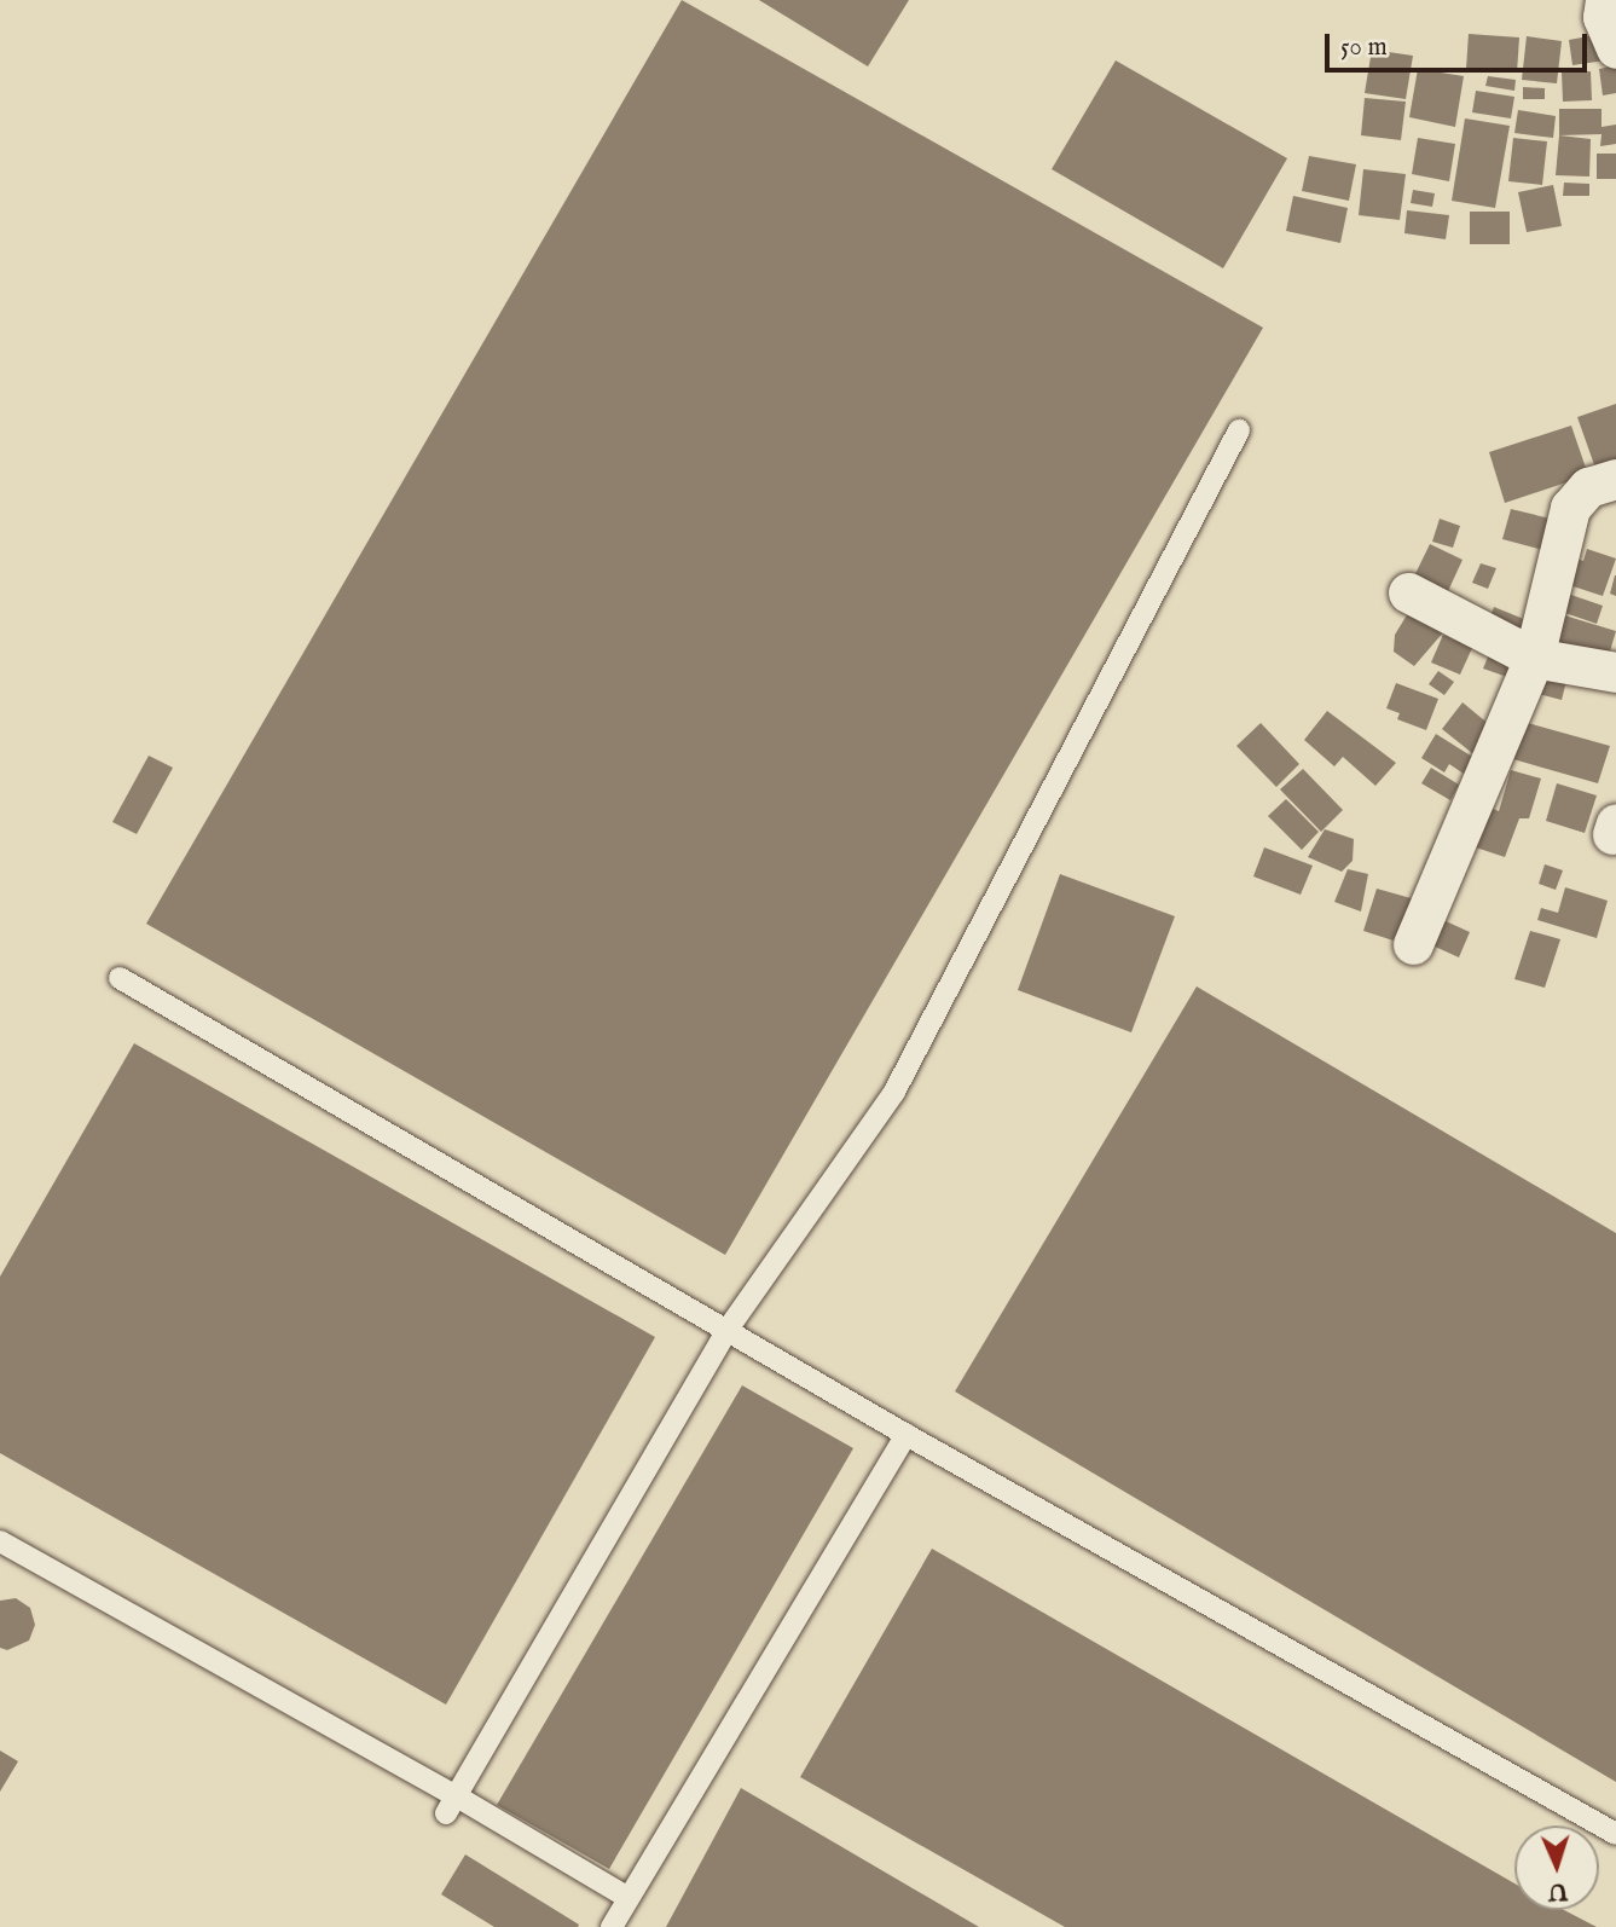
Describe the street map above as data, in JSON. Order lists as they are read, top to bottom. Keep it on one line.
{"scale_bar":"50 m","north":"bottom"}
